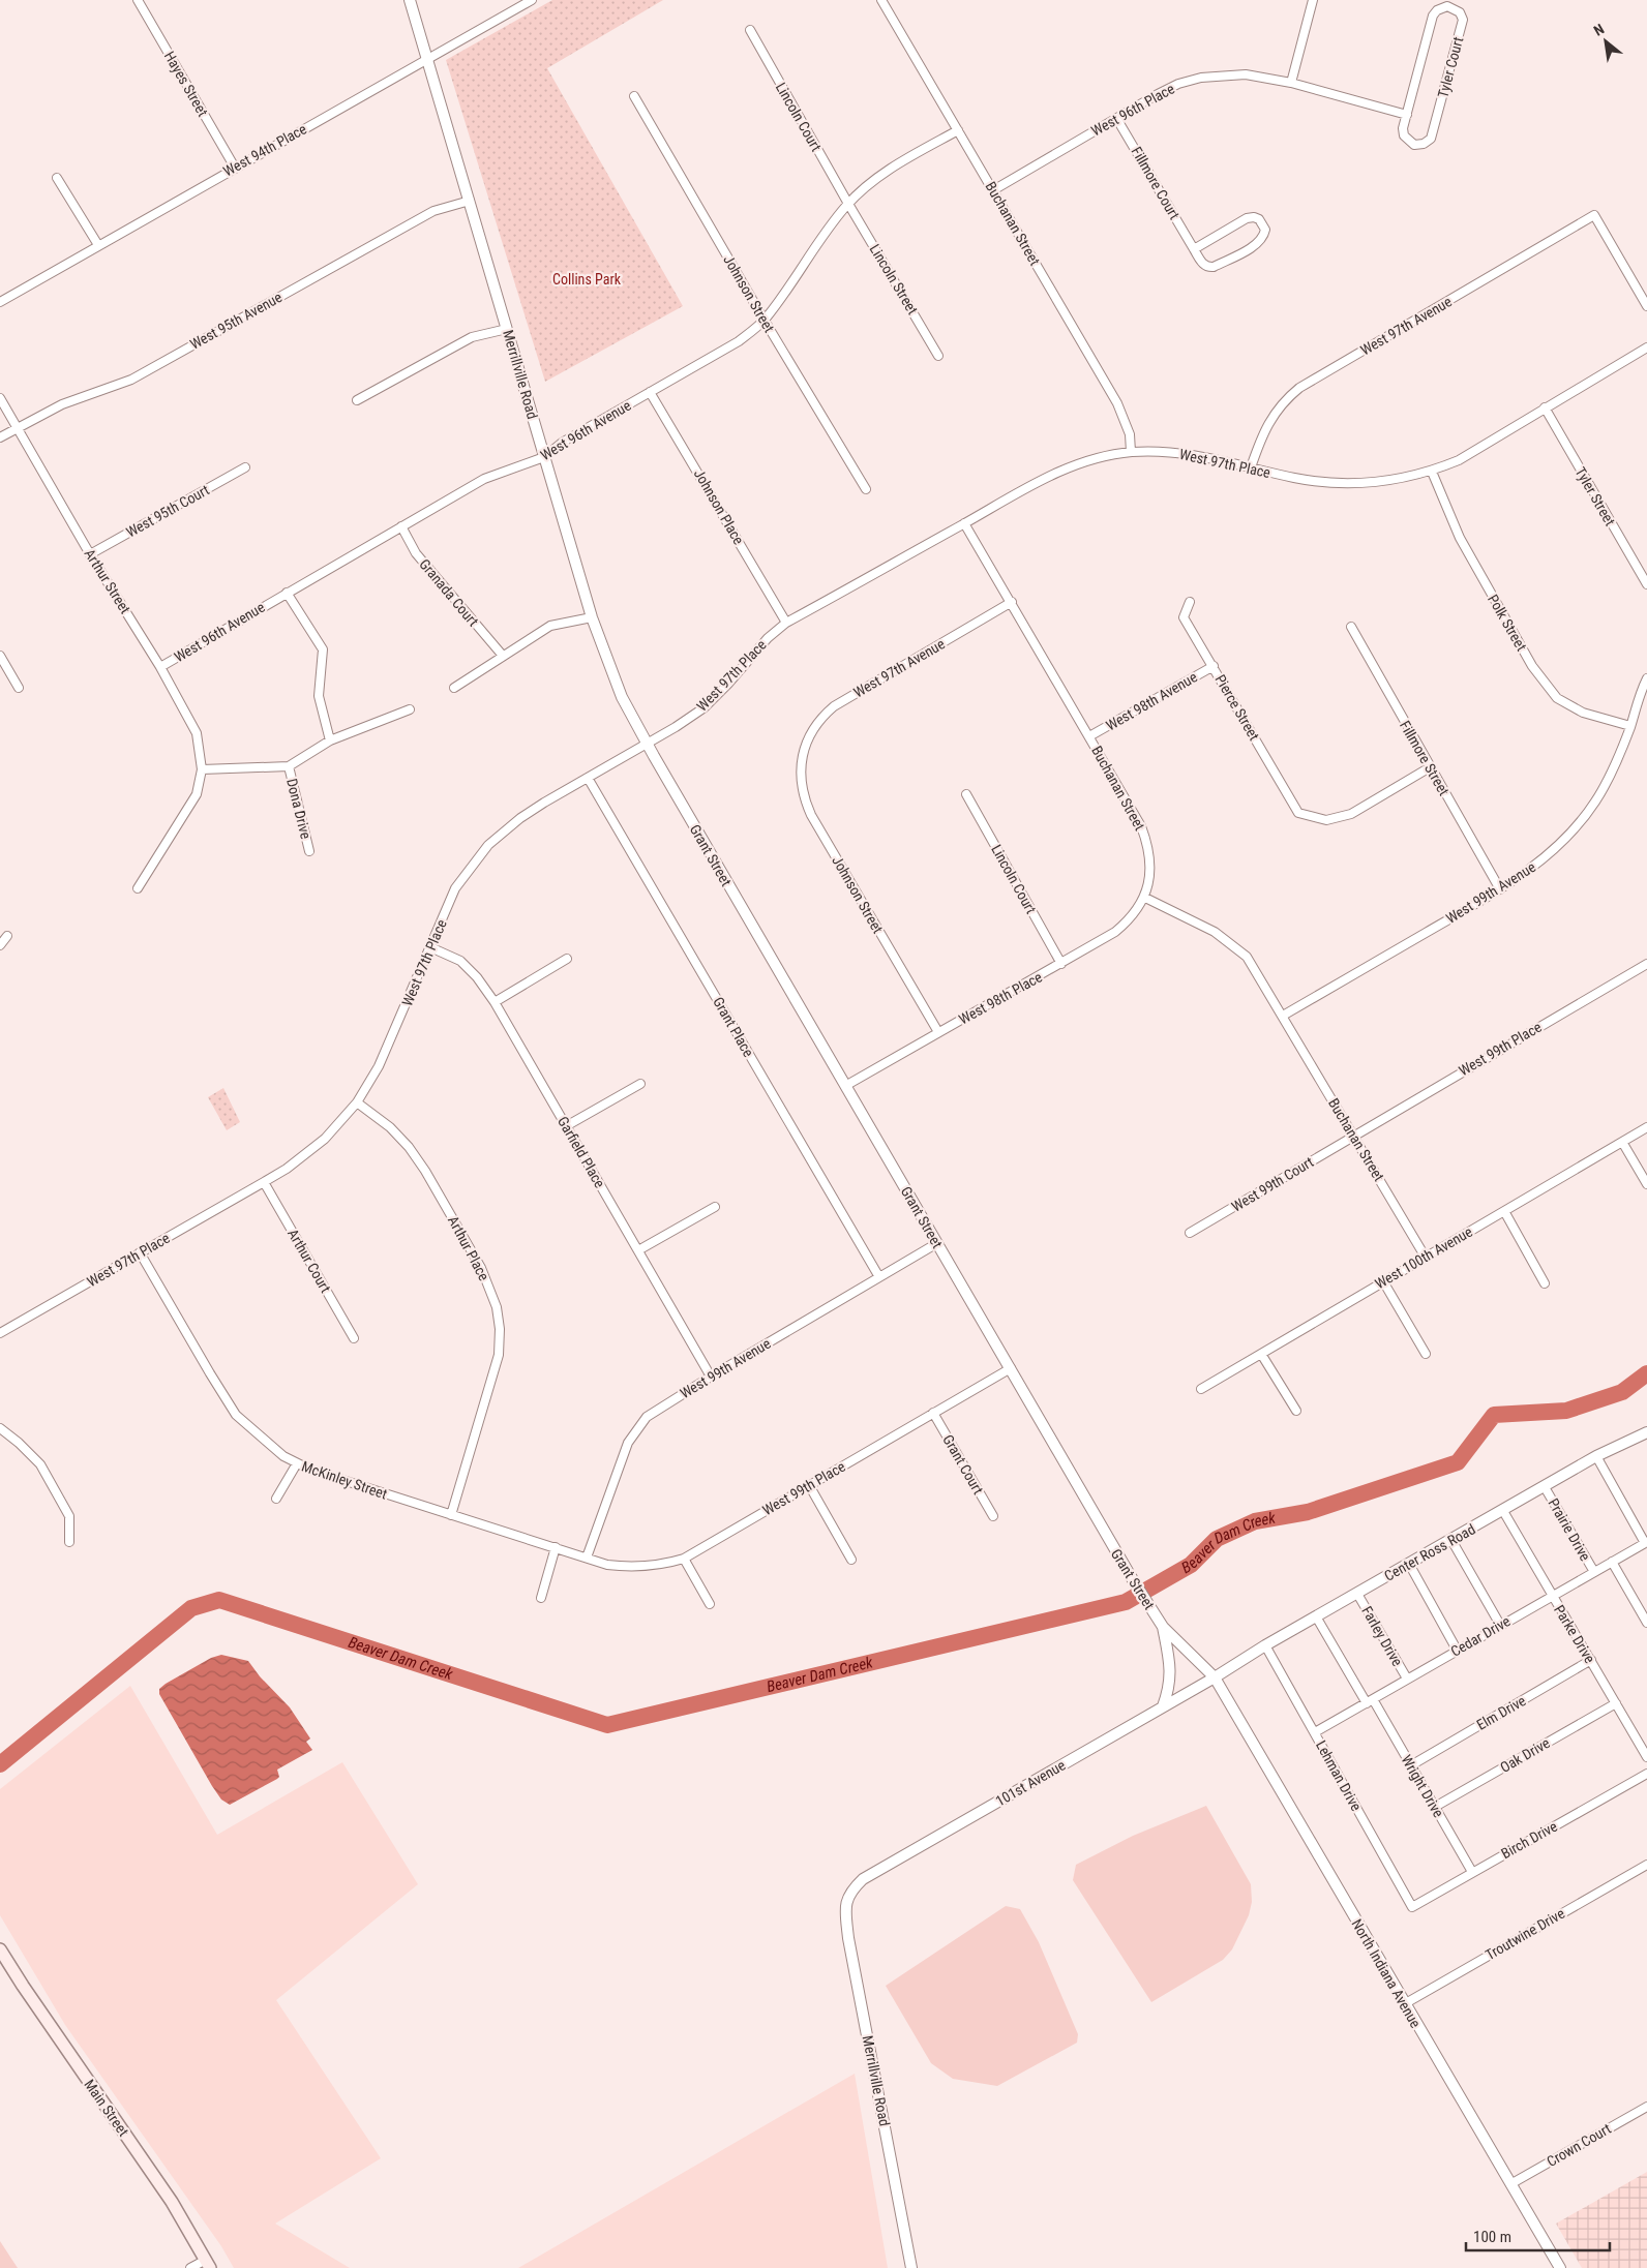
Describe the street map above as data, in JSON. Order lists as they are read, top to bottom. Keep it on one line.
{"streets":{"main road":["Main Street"],"street":["Tyler Court","Hayes Street","West 96th Place","Lincoln Court","West 94th Place","Fillmore Court","Buchanan Street","Lincoln Street","Johnson Street","West 95th Avenue","West 97th Avenue","Merrillville Road","West 96th Avenue","West 97th Place","Tyler Street","Johnson Place","West 95th Court","Arthur Street","Granada Court","Polk Street","West 98th Avenue","Pierce Street","Fillmore Street","Dona Drive","Grant Street","West 99th Avenue","West 98th Place","Grant Place","West 99th Place","Garfield Place","West 99th Court","Arthur Place","West 100th Avenue","Arthur Court","Grant Court","McKinley Street","Prairie Drive","Center Ross Road","Parke Drive","Farley Drive","Cedar Drive","Elm Drive","Oak Drive","Lehman Drive","101st Avenue","Wright Drive","Birch Drive","Troutwine Drive","North Indiana Avenue","Crown Court"]},"crossings":[["Tyler Court","West 96th Place"],["Hayes Street","West 94th Place"],["West 96th Place","Fillmore Court"],["West 96th Place","Buchanan Street"],["Lincoln Court","Lincoln Street"],["Lincoln Court","West 96th Avenue"],["Lincoln Court","West 98th Place"],["West 94th Place","Merrillville Road"],["Buchanan Street","West 97th Avenue"],["Buchanan Street","West 96th Avenue"],["Buchanan Street","West 97th Place"],["Buchanan Street","West 98th Avenue"],["Buchanan Street","West 99th Avenue"],["Buchanan Street","West 98th Place"],["Buchanan Street","West 99th Place"],["Buchanan Street","West 99th Court"],["Buchanan Street","West 100th Avenue"],["Lincoln Street","West 96th Avenue"],["Johnson Street","West 97th Avenue"],["Johnson Street","West 96th Avenue"],["Johnson Street","West 98th Place"],["West 95th Avenue","Merrillville Road"],["West 95th Avenue","Arthur Street"],["West 97th Avenue","West 97th Place"],["Merrillville Road","West 96th Avenue"],["Merrillville Road","West 97th Place"],["Merrillville Road","Grant Street"],["Merrillville Road","101st Avenue"],["West 96th Avenue","Johnson Place"],["West 96th Avenue","Arthur Street"],["West 96th Avenue","Granada Court"],["West 97th Place","Tyler Street"],["West 97th Place","Johnson Place"],["West 97th Place","Polk Street"],["West 97th Place","Grant Street"],["West 97th Place","Grant Place"],["West 97th Place","Garfield Place"],["West 97th Place","Arthur Place"],["West 97th Place","Arthur Court"],["West 97th Place","McKinley Street"],["West 95th Court","Arthur Street"],["Polk Street","West 99th Avenue"],["West 98th Avenue","Pierce Street"],["Pierce Street","Fillmore Street"],["Fillmore Street","West 99th Avenue"],["Grant Street","West 99th Avenue"],["Grant Street","West 98th Place"],["Grant Street","West 99th Place"],["Grant Street","Center Ross Road"],["Grant Street","101st Avenue"],["Grant Street","North Indiana Avenue"],["West 99th Avenue","Grant Place"],["West 99th Avenue","West 99th Place"],["West 99th Avenue","Garfield Place"],["West 99th Avenue","McKinley Street"],["West 99th Place","West 99th Court"],["West 99th Place","Grant Court"],["West 99th Place","McKinley Street"],["Arthur Place","McKinley Street"],["Prairie Drive","Center Ross Road"],["Prairie Drive","Cedar Drive"],["Center Ross Road","Parke Drive"],["Center Ross Road","Farley Drive"],["Center Ross Road","Lehman Drive"],["Center Ross Road","101st Avenue"],["Center Ross Road","Wright Drive"],["Center Ross Road","North Indiana Avenue"],["Parke Drive","Cedar Drive"],["Parke Drive","Elm Drive"],["Parke Drive","Oak Drive"],["Farley Drive","Cedar Drive"],["Cedar Drive","Lehman Drive"],["Cedar Drive","Wright Drive"],["Elm Drive","Wright Drive"],["Oak Drive","Wright Drive"],["Lehman Drive","Birch Drive"],["101st Avenue","North Indiana Avenue"],["Wright Drive","Birch Drive"],["Troutwine Drive","North Indiana Avenue"],["North Indiana Avenue","Crown Court"]],"water":["Beaver Dam Creek"],"parks":["Collins Park"],"scale_bar":"100 m","north":"top left"}
